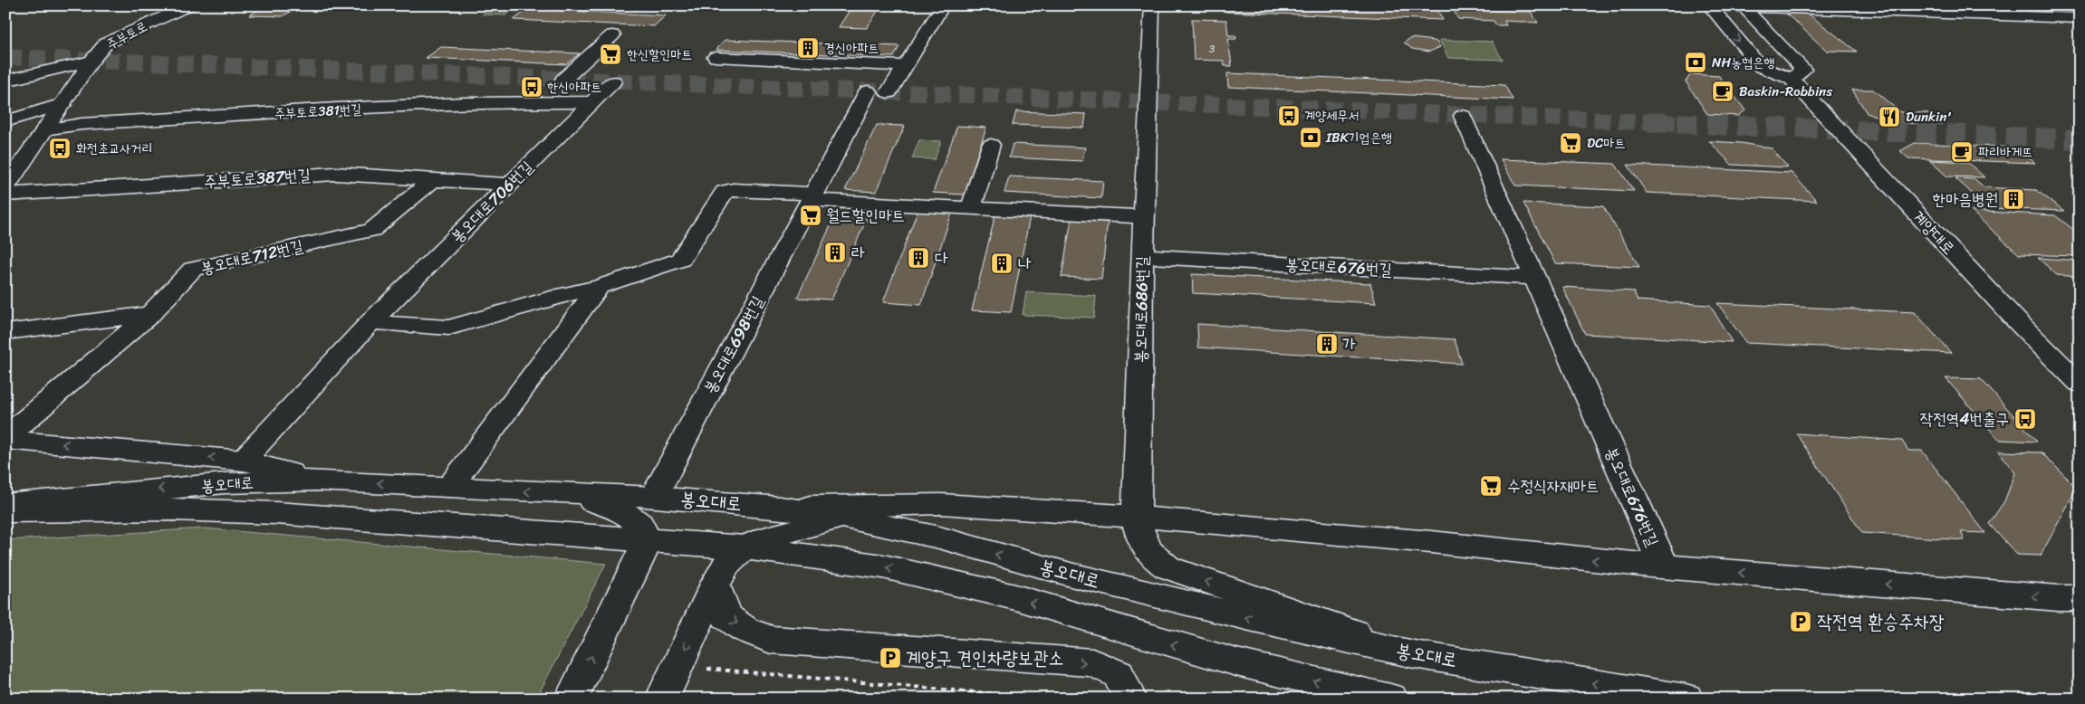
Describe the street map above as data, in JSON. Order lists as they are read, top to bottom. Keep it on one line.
{"streets":{"street":["주부토로","주부토로381번길","주부토로387번길","봉오대로706번길","계양대로","봉오대로712번길","봉오대로676번길","봉오대로686번길","봉오대로698번길","봉오대로"]},"crossings":[["주부토로","주부토로381번길"],["주부토로381번길","봉오대로706번길"],["주부토로387번길","봉오대로706번길"],["주부토로387번길","봉오대로712번길"],["봉오대로676번길","봉오대로686번길"],["봉오대로686번길","봉오대로"],["봉오대로698번길","봉오대로"]],"places":{"building":["경신아파트","한마음병원","라","다","나","가"],"supermarket":["한신할인마트","DC마트","월드할인마트","수정식자재마트"],"bank":["NH농협은행","IBK기업은행"],"bus stop":["한신아파트","계양세무서","화전초교사거리","작전역4번출구"],"cafe":["Baskin-Robbins","파리바게뜨"],"restaurant":["Dunkin'"],"parking":["작전역 환승주차장","계양구 견인차량보관소"]},"house_numbers":["3"]}
